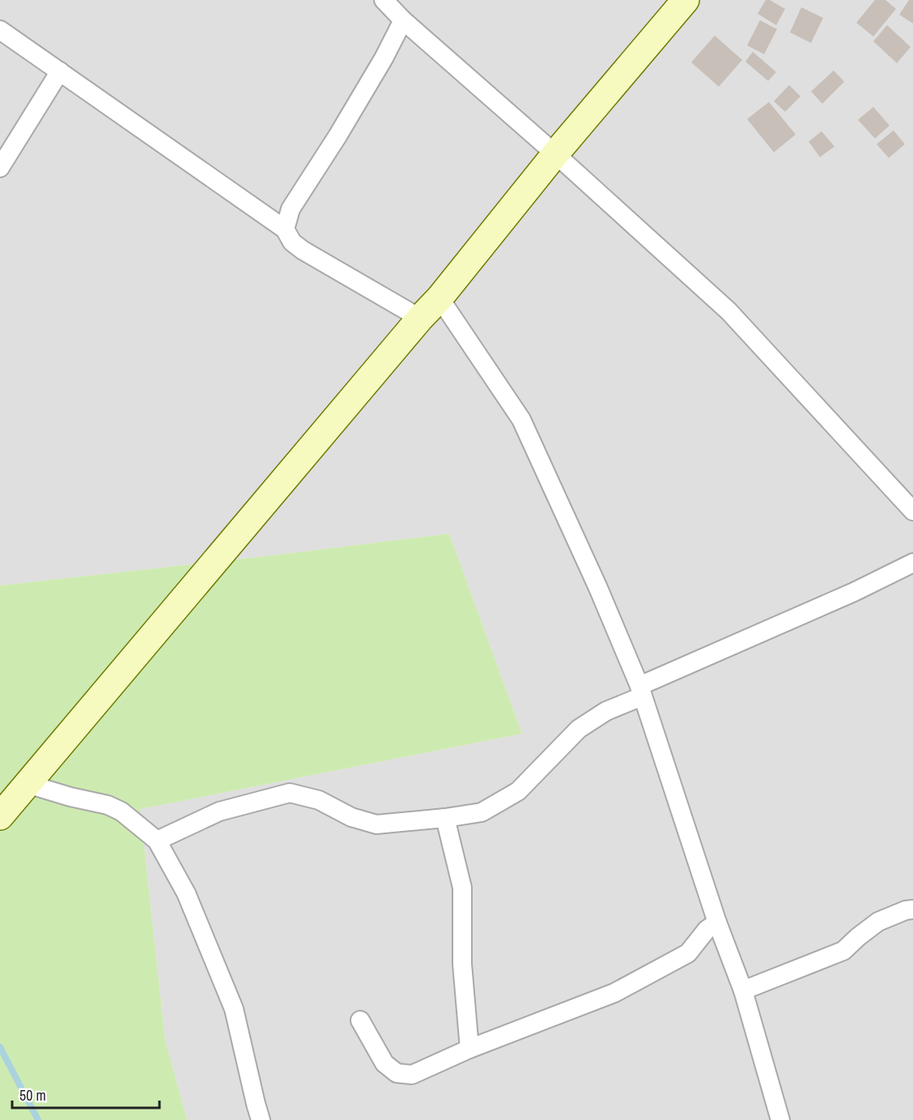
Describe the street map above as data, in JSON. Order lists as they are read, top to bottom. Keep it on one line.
{"scale_bar":"50 m"}
